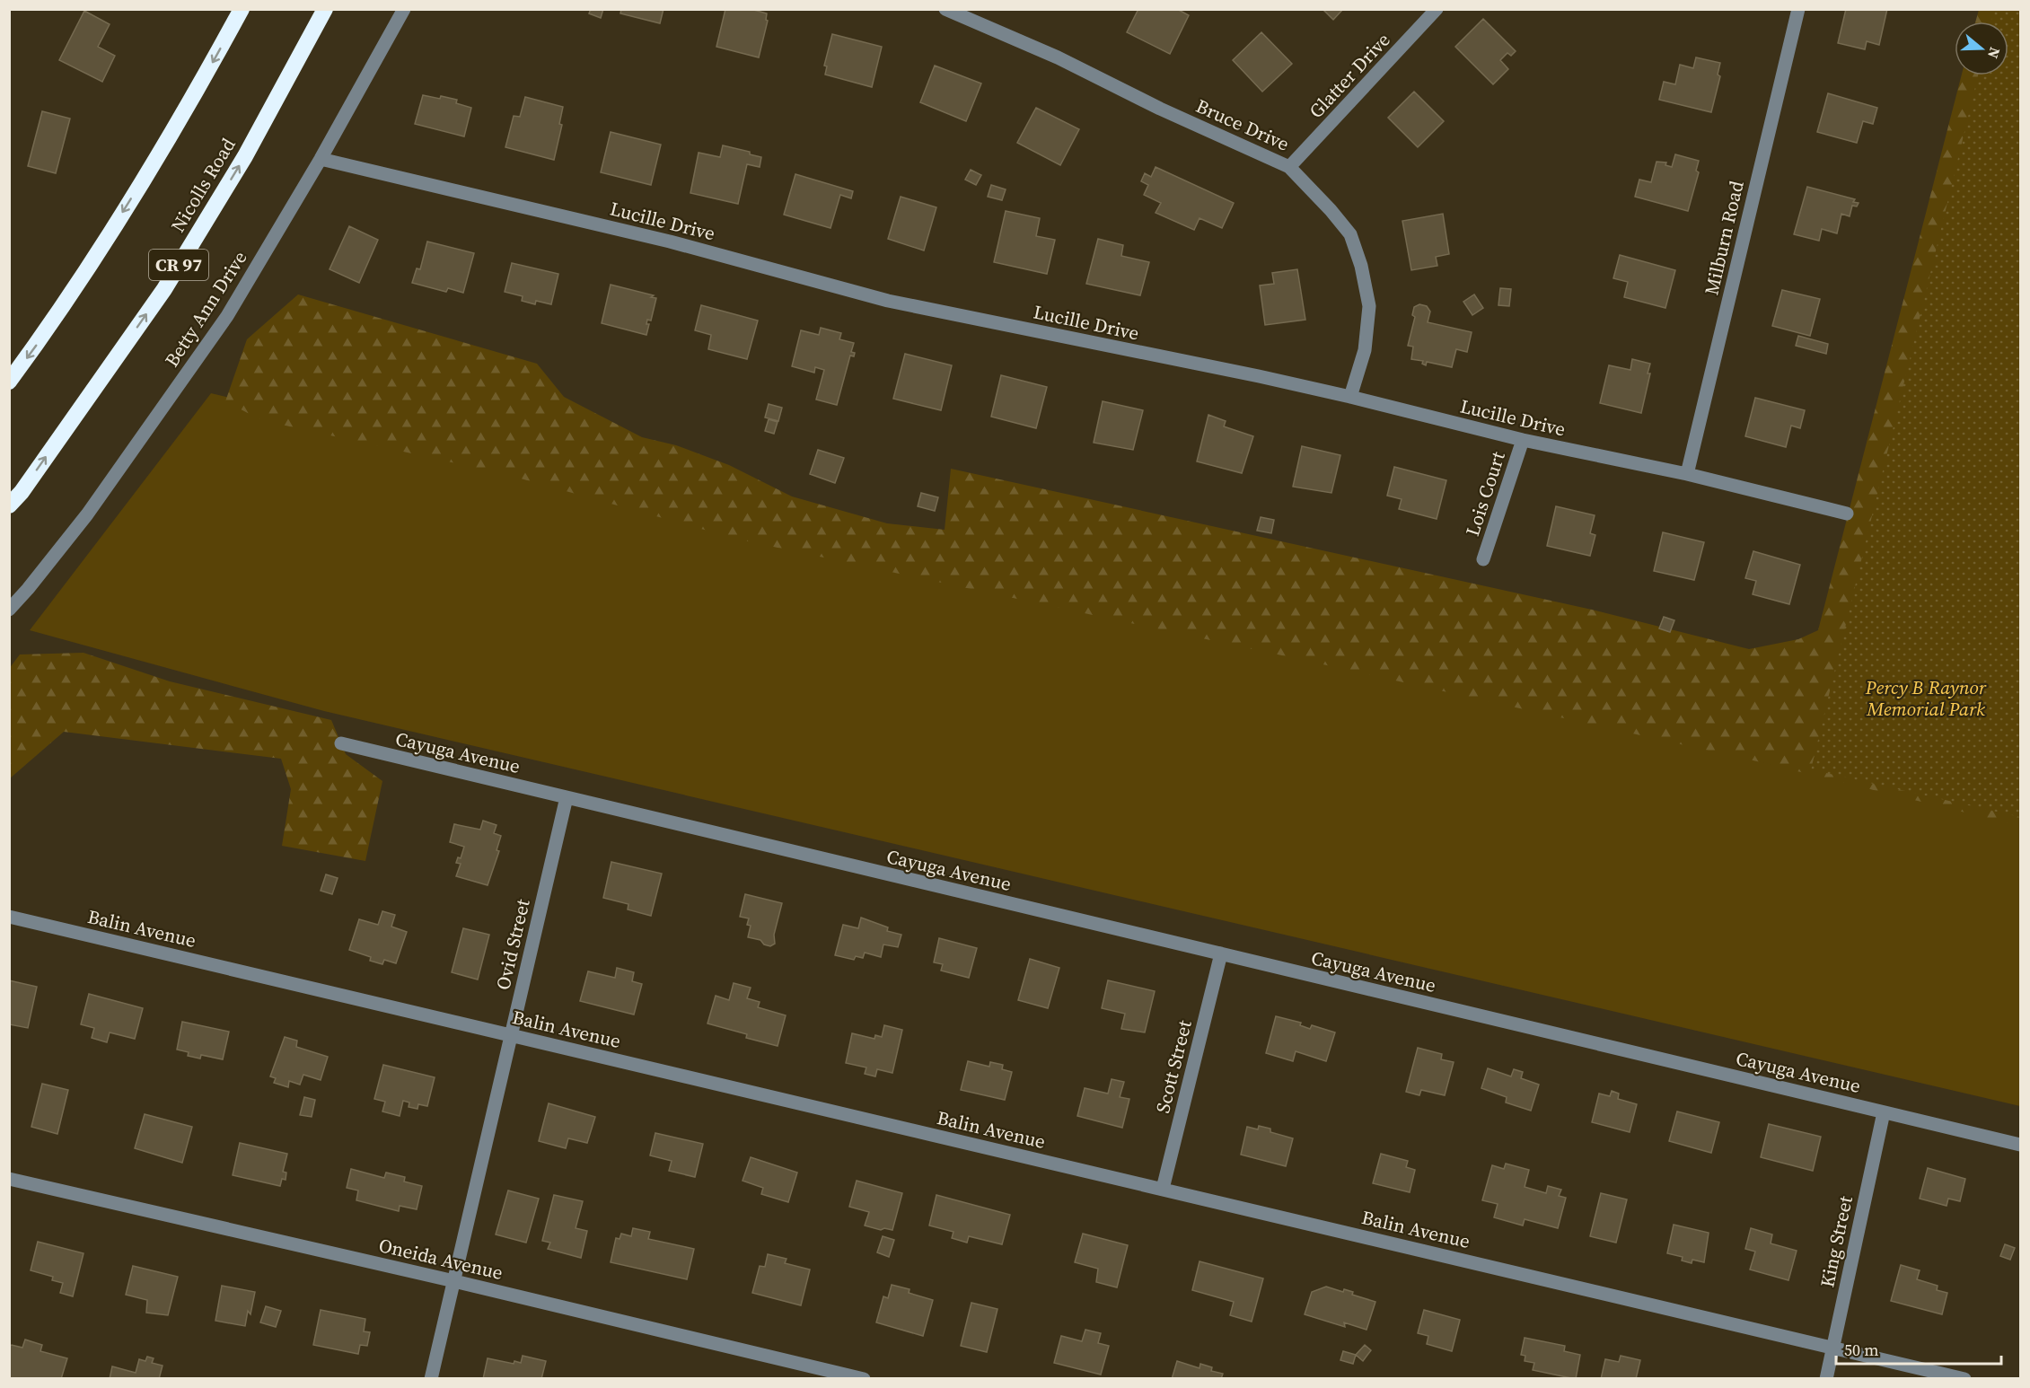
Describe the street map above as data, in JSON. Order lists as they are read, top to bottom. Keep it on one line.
{"streets":{"highway":["Nicolls Road","CR 97"],"street":["Glatter Drive","Bruce Drive","Lucille Drive","Milburn Road","Betty Ann Drive","Lois Court","Cayuga Avenue","Balin Avenue","Ovid Street","Scott Street","King Street","Oneida Avenue"]},"crossings":[["Glatter Drive","Bruce Drive"],["Bruce Drive","Lucille Drive"],["Lucille Drive","Milburn Road"],["Lucille Drive","Betty Ann Drive"],["Lucille Drive","Lois Court"],["Cayuga Avenue","Ovid Street"],["Cayuga Avenue","Scott Street"],["Cayuga Avenue","King Street"],["Balin Avenue","Ovid Street"],["Balin Avenue","Scott Street"],["Balin Avenue","King Street"],["Ovid Street","Oneida Avenue"]],"parks":["Percy B Raynor Memorial Park"],"scale_bar":"50 m","north":"right"}
